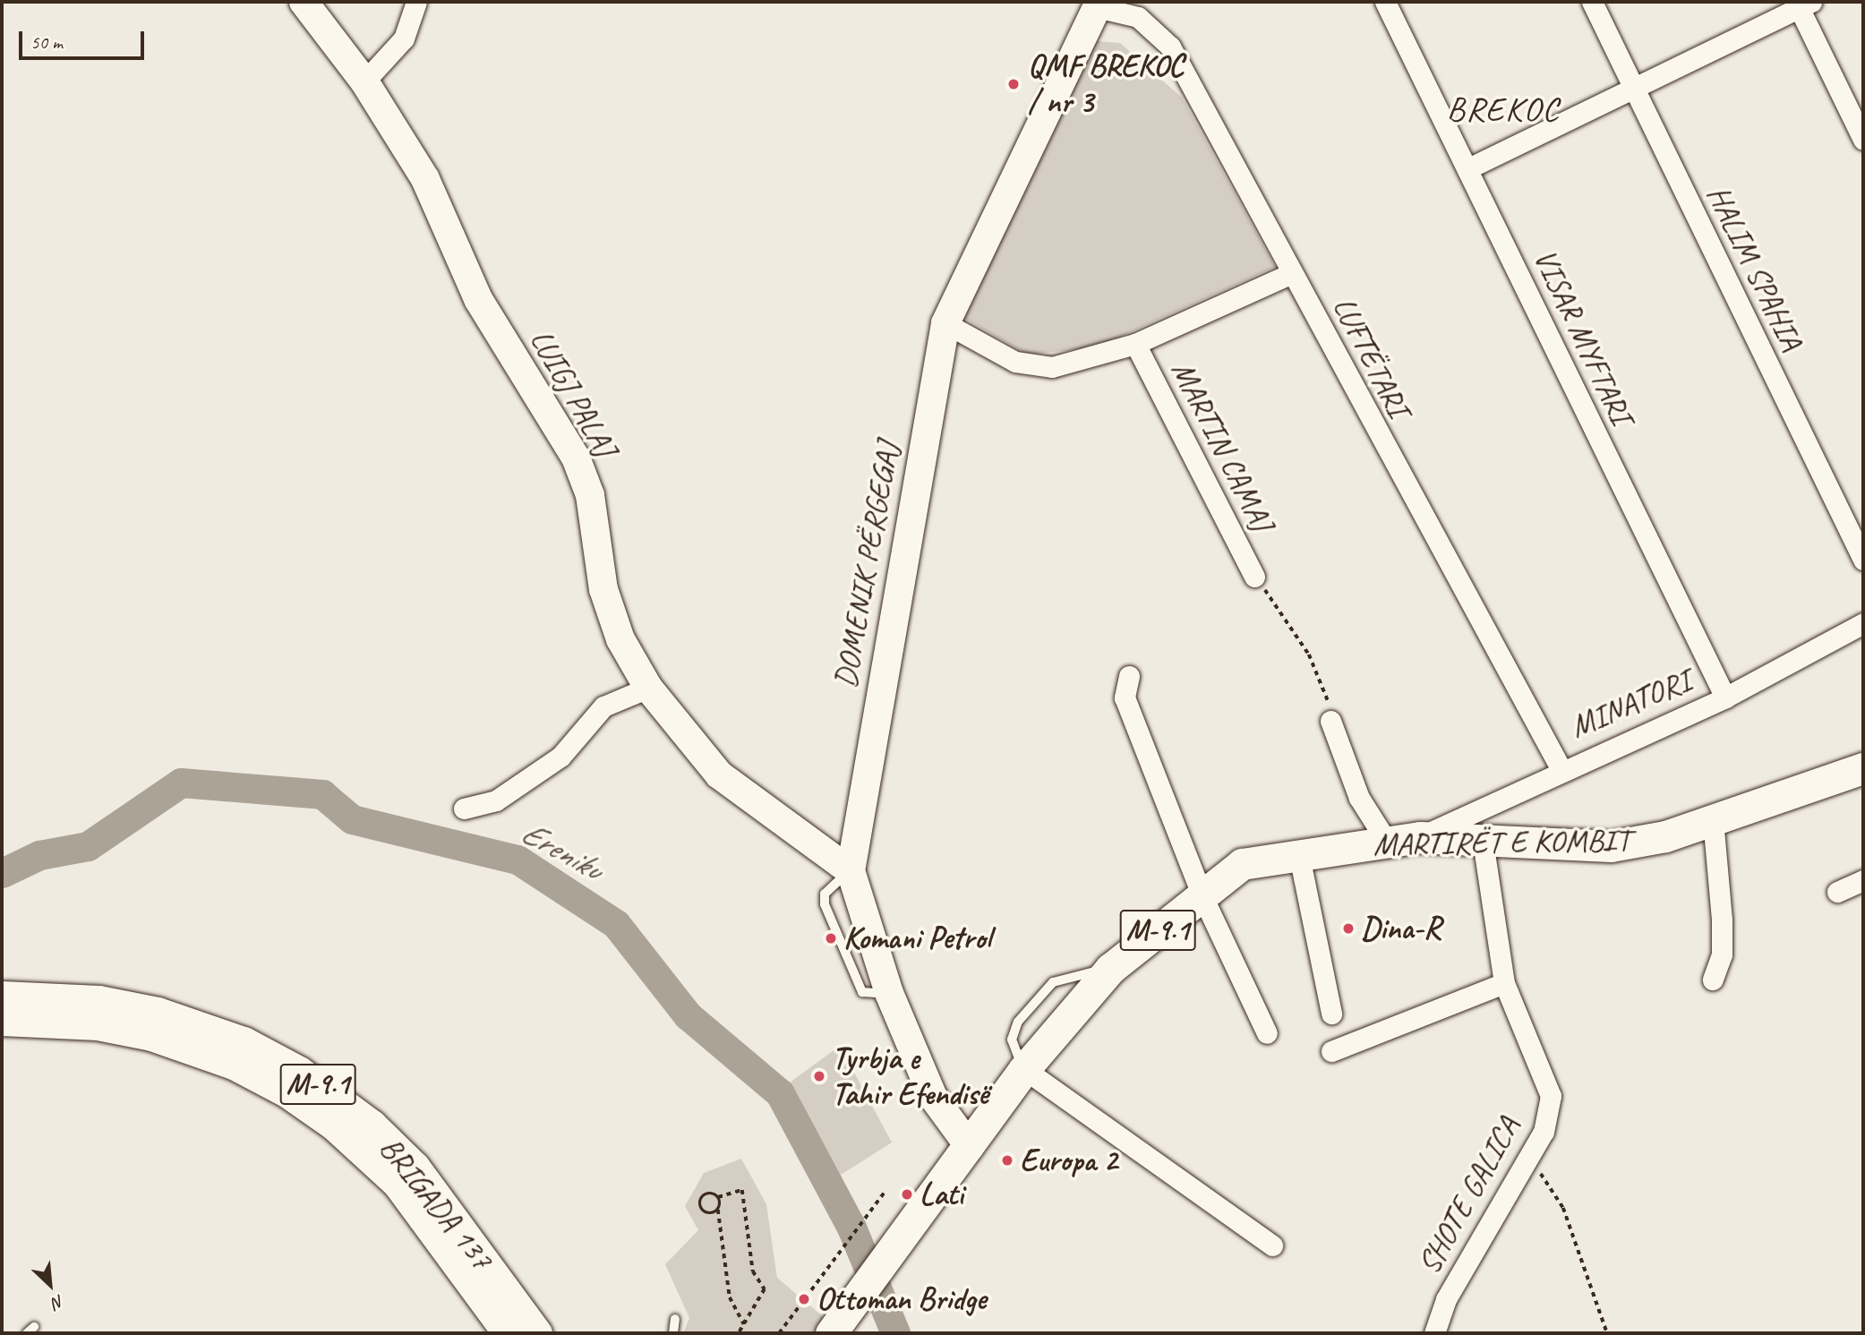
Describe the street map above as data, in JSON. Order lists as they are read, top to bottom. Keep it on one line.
{"streets":{"main road":["LUIGJ PALAJ","DOMENIK PËRGEGAJ","MARTIRËT E KOMBIT","M-9.1","BRIGADA 137"],"street":["HALIM SPAHIA","VISAR MYFTARI","LUFTËTARI","MARTIN CAMAJ","MINATORI","SHOTE GALICA"]},"crossings":[["VISAR MYFTARI","MINATORI"],["LUFTËTARI","MARTIN CAMAJ"],["LUFTËTARI","DOMENIK PËRGEGAJ"],["LUFTËTARI","MINATORI"],["LUIGJ PALAJ","DOMENIK PËRGEGAJ"],["MARTIN CAMAJ","DOMENIK PËRGEGAJ"],["DOMENIK PËRGEGAJ","MARTIRËT E KOMBIT"],["DOMENIK PËRGEGAJ","M-9.1"],["MINATORI","MARTIRËT E KOMBIT"],["MARTIRËT E KOMBIT","M-9.1"],["MARTIRËT E KOMBIT","SHOTE GALICA"]],"districts":["BREKOC"],"water":["Ereniku"],"places":["QMF BREKOC / nr 3","Dina-R","Komani Petrol","Tyrbja e Tahir Efendisë","Europa 2","Lati","Ottoman Bridge"],"scale_bar":"50 m","north":"bottom right"}
